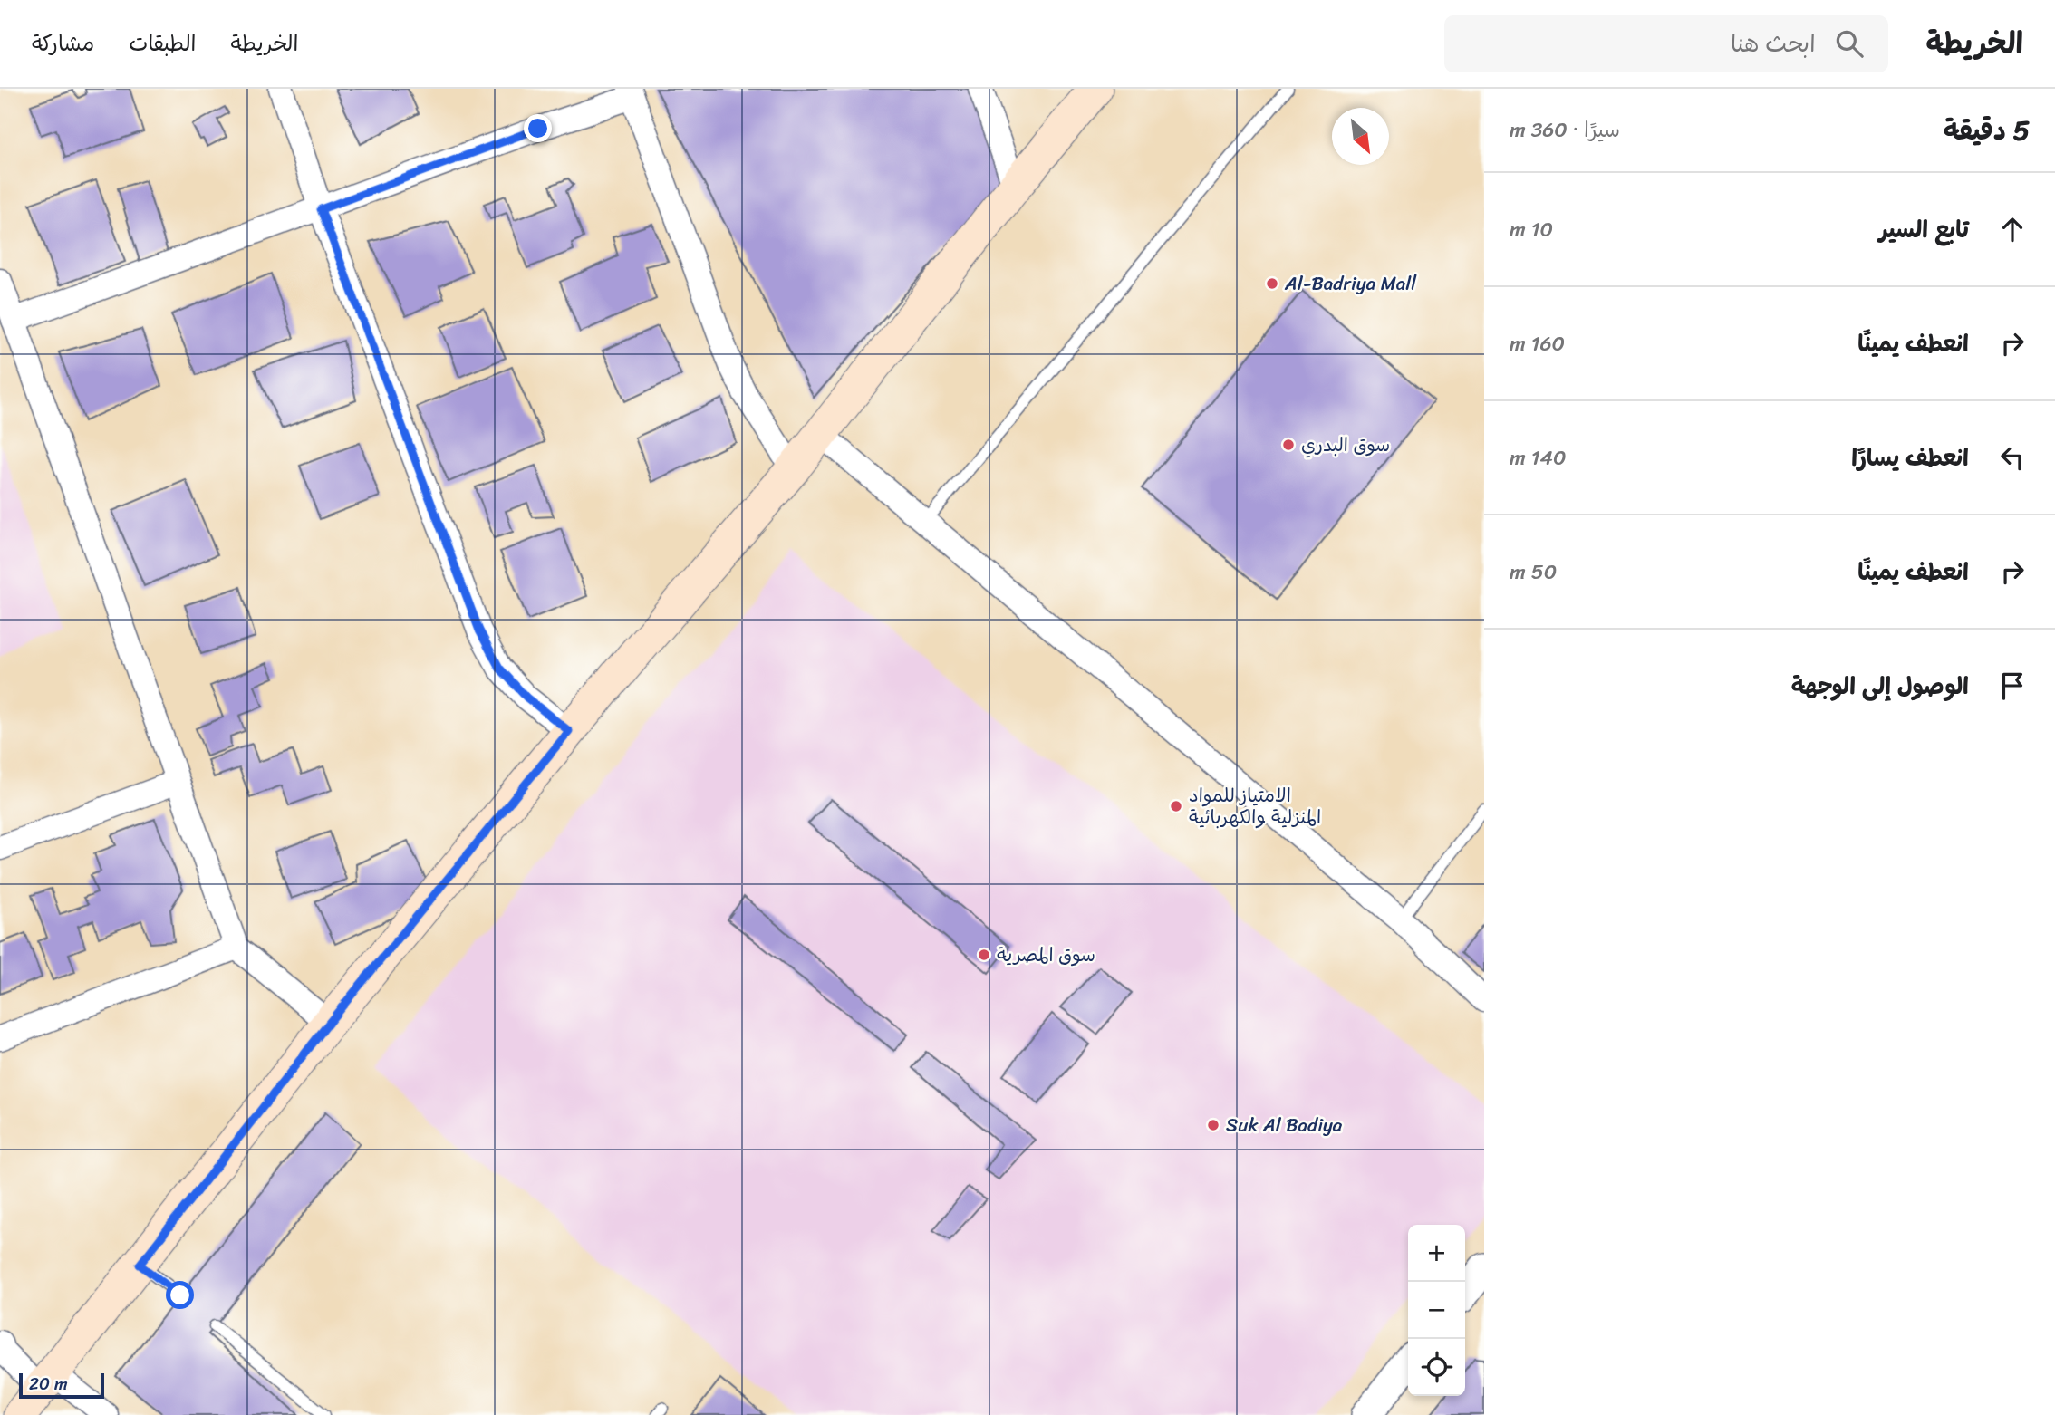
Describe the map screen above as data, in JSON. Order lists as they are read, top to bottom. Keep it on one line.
{"places":["Al-Badriya Mall","سوق البدري","الامتياز للمواد المنزلية والكهربائية","سوق المصرية","Suk Al Badiya"],"scale_bar":"20 m","north":"bottom right","page":{"header":"الخريطة","search":"ابحث هنا","nav":["الخريطة","الطبقات","مشاركة"],"heading":["5 دقيقة","سيرًا · 360 m"],"list":[["تابع السير","10 m"],["انعطف يمينًا","160 m"],["انعطف يسارًا","140 m"],["انعطف يمينًا","50 m"],"الوصول إلى الوجهة"],"map_buttons":["+","−"],"scale":"20 m"}}
